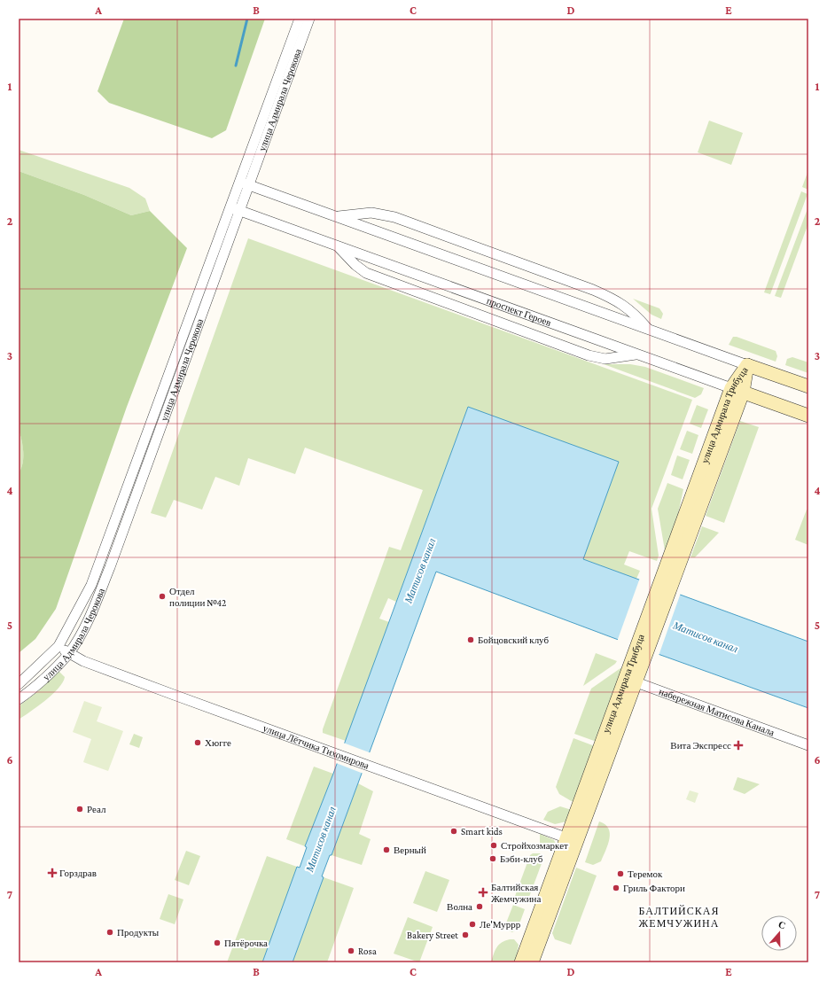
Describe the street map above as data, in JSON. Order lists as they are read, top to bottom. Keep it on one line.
{"streets":{"street":["улица Адмирала Черокова","проспект Героев","улица Адмирала Трибуца","набережная Матисова Канала","улица Лётчика Тихомирова"]},"crossings":[["улица Адмирала Черокова","проспект Героев"],["улица Адмирала Черокова","улица Лётчика Тихомирова"],["проспект Героев","улица Адмирала Трибуца"],["улица Адмирала Трибуца","набережная Матисова Канала"],["улица Адмирала Трибуца","улица Лётчика Тихомирова"]],"districts":["БАЛТИЙСКАЯ ЖЕМЧУЖИНА"],"water":["Матисов канал"],"places":{"other":["Отдел полиции №42","Бойцовский клуб","Хюгге","Реал","Smart kids","Стройхозмаркет","Верный","Бэби-клуб","Теремок","Гриль Фактори","Волна","Ле'Муррр","Продукты","Bakery Street","Пятёрочка","Rosa"],"health":["Вита Экспресс","Горздрав","Балтийская Жемчужина"]},"north":"top","grid":{"columns":["A","B","C","D","E"],"rows":["1","2","3","4","5","6","7"]}}
